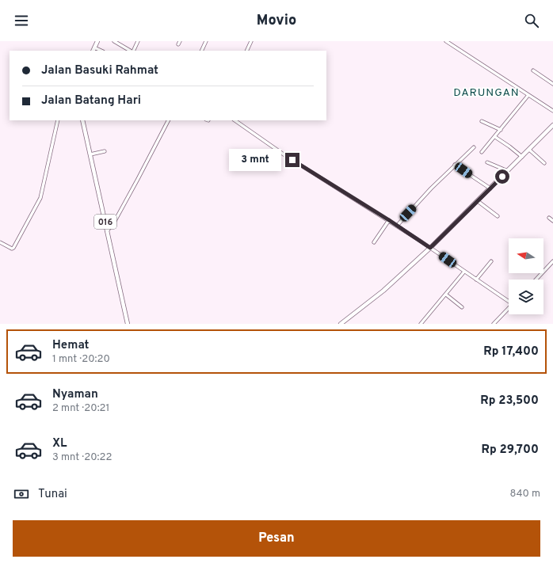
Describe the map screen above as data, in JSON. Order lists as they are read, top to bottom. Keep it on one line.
{"streets":{"main road":["016"]},"districts":["DARUNGAN"],"north":"left","page":{"header":"Movio","banner":["Jalan Basuki Rahmat","Jalan Batang Hari"],"bubble":"3 mnt","list":[{"name":"Hemat","note":"1 mnt · 20:20","value":"Rp 17,400"},{"name":"Nyaman","note":"2 mnt · 20:21","value":"Rp 23,500"},{"name":"XL","note":"3 mnt · 20:22","value":"Rp 29,700"}],"pay":["Tunai","840 m"],"buttons":"Pesan"}}
